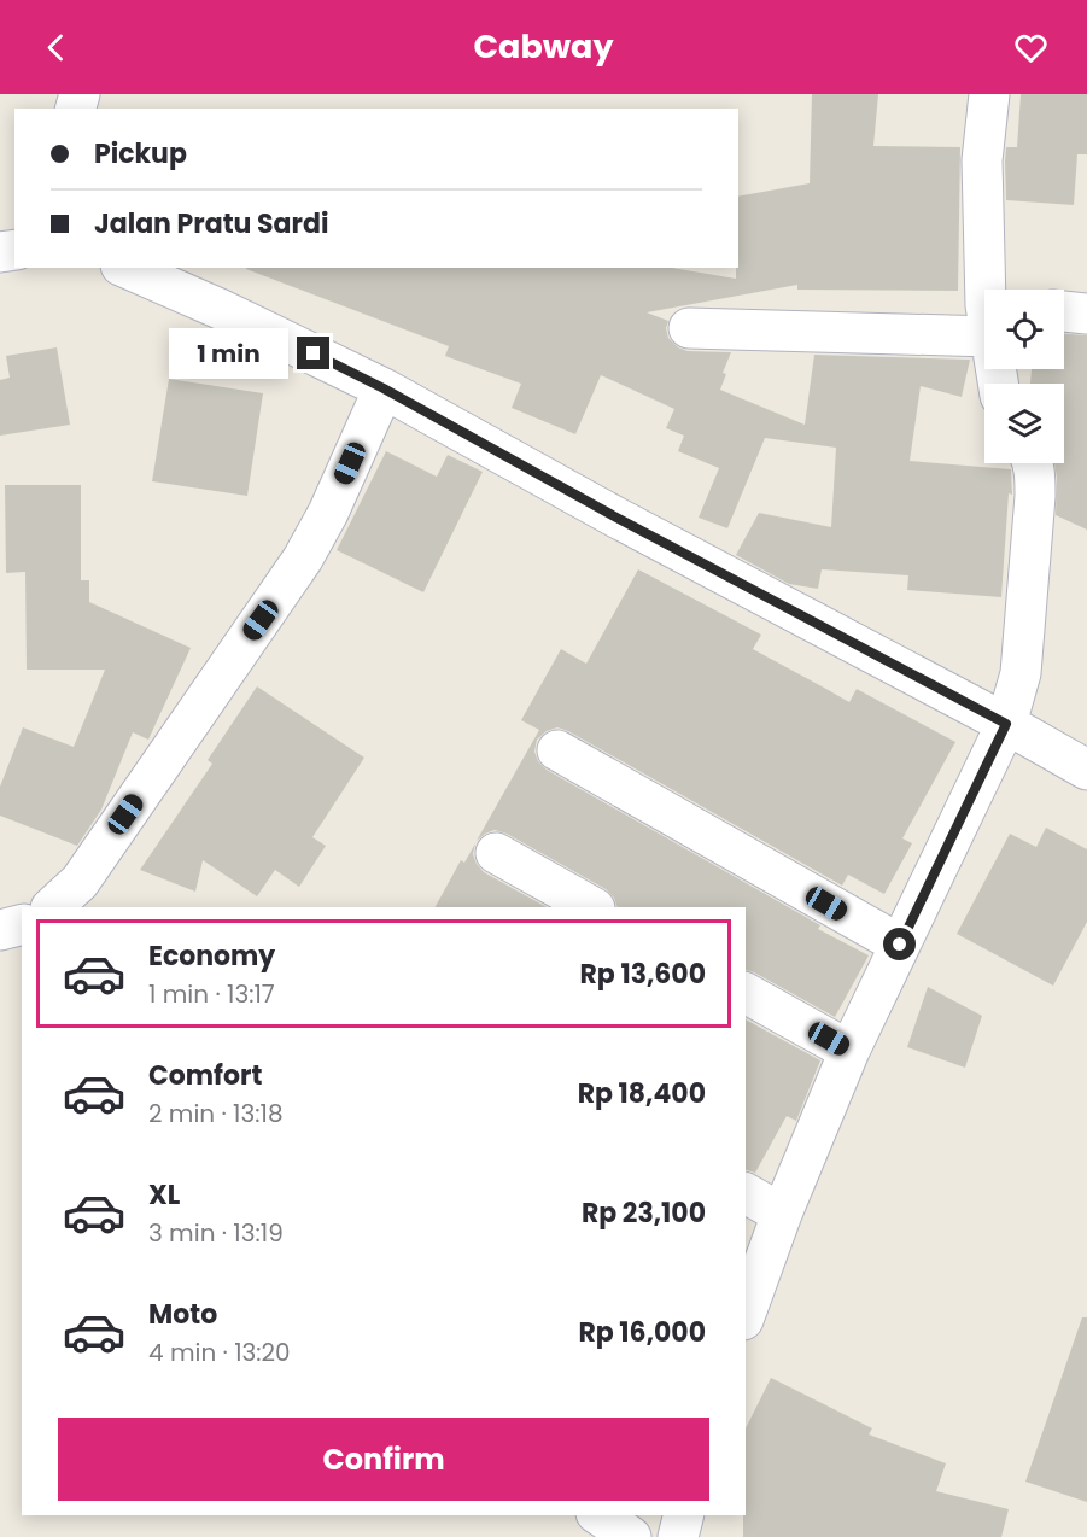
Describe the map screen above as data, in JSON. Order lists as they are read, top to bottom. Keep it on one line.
{"page":{"header":"Cabway","banner":["Pickup","Jalan Pratu Sardi"],"bubble":"1 min","list":[{"name":"Economy","note":"1 min · 13:17","value":"Rp 13,600"},{"name":"Comfort","note":"2 min · 13:18","value":"Rp 18,400"},{"name":"XL","note":"3 min · 13:19","value":"Rp 23,100"},{"name":"Moto","note":"4 min · 13:20","value":"Rp 16,000"}],"buttons":"Confirm"}}
